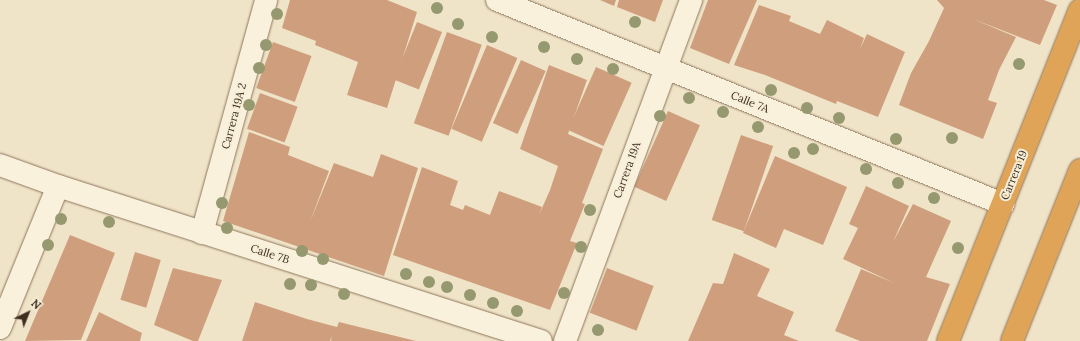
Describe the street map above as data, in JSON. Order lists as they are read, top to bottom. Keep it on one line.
{"streets":{"highway":["Carrera 19"],"street":["Calle 7A","Carrera 19A 2","Carrera 19A","Calle 7B"]},"crossings":[["Calle 7A","Carrera 19A"],["Calle 7A","Carrera 19"],["Carrera 19A 2","Calle 7B"]],"north":"top right"}
